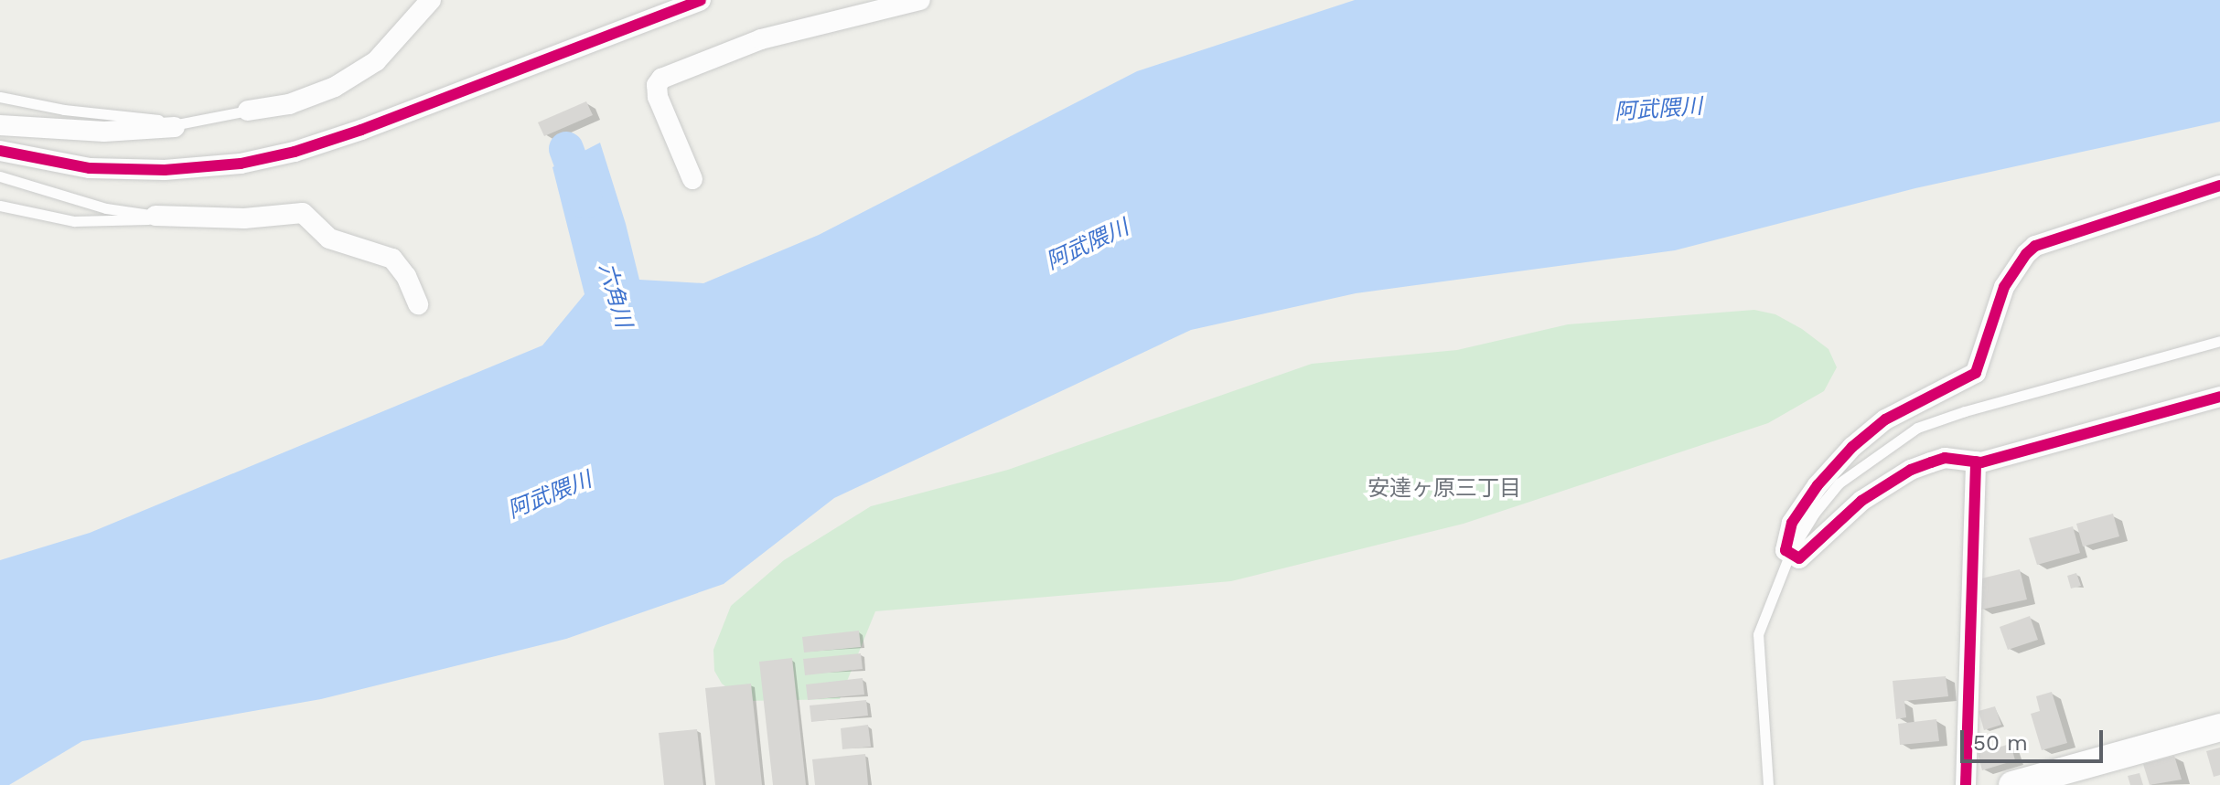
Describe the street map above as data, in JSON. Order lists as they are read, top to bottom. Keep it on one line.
{"districts":["安達ヶ原三丁目"],"water":["阿武隈川","六角川"],"scale_bar":"50 m"}
